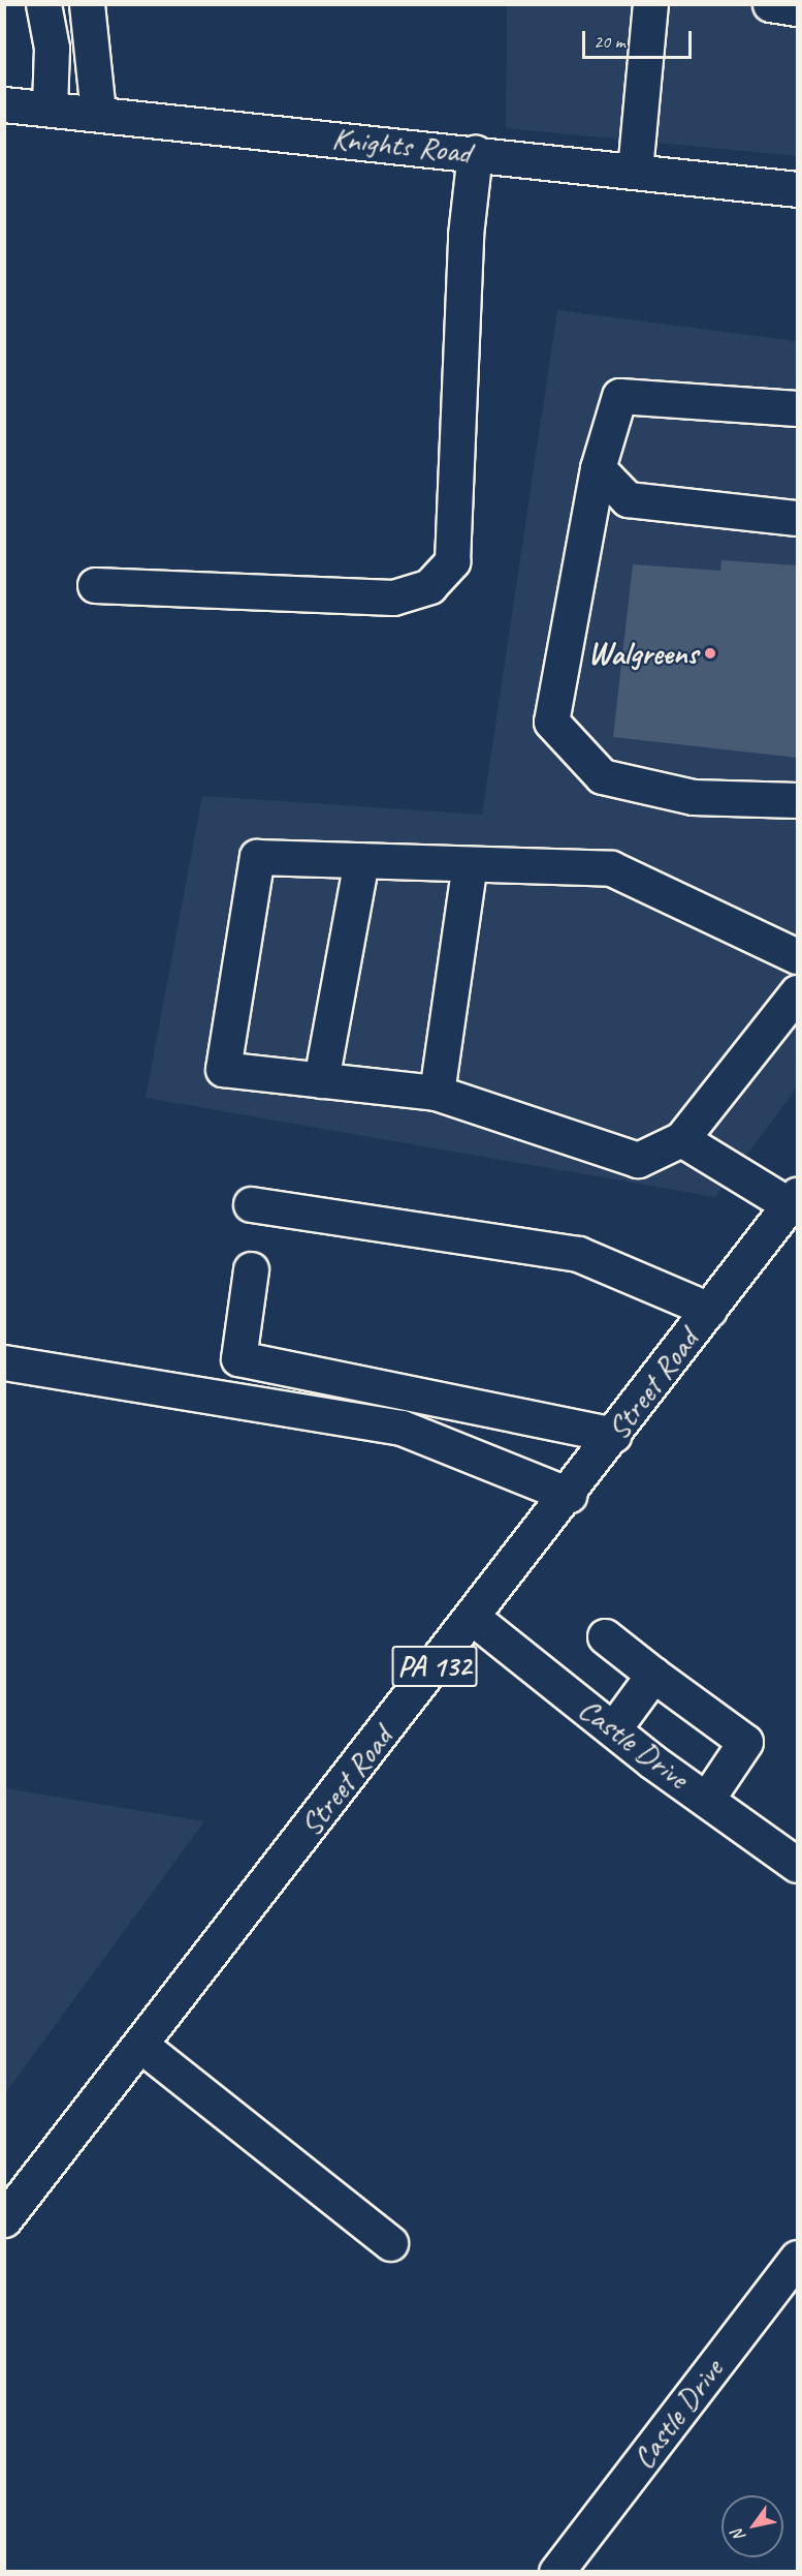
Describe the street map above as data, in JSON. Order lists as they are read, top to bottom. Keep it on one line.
{"streets":{"main road":["Knights Road","Street Road","PA 132","Castle Drive"]},"crossings":[["Street Road","Castle Drive"]],"places":["Walgreens"],"scale_bar":"20 m","north":"bottom left"}
